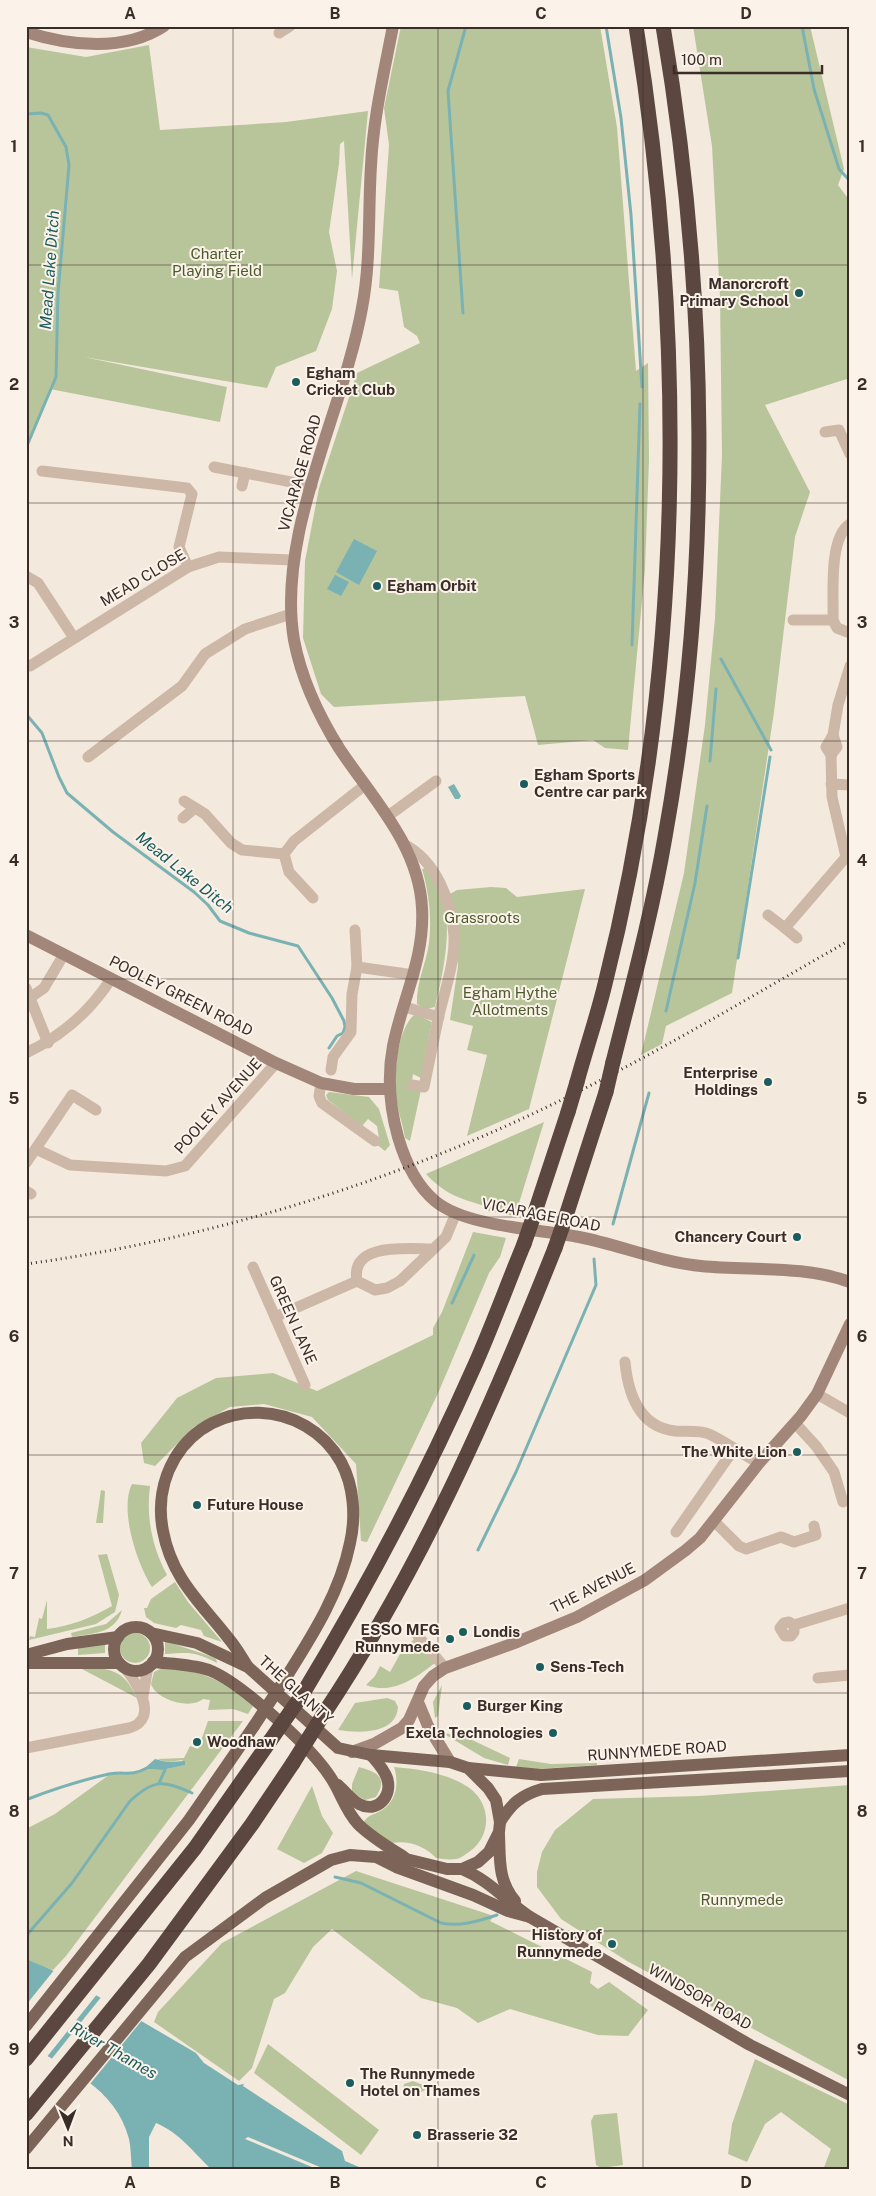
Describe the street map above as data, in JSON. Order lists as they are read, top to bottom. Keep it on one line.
{"streets":{"main road":["VICARAGE ROAD","POOLEY GREEN ROAD","THE AVENUE","THE GLANTY","RUNNYMEDE ROAD","WINDSOR ROAD"],"street":["MEAD CLOSE","POOLEY AVENUE","GREEN LANE"]},"crossings":[["VICARAGE ROAD","MEAD CLOSE"],["VICARAGE ROAD","POOLEY GREEN ROAD"],["POOLEY GREEN ROAD","POOLEY AVENUE"],["THE AVENUE","THE GLANTY"],["RUNNYMEDE ROAD","WINDSOR ROAD"]],"water":["Mead Lake Ditch","River Thames"],"parks":["Charter Playing Field","Grassroots","Egham Hythe Allotments","Runnymede"],"places":["Manorcroft Primary School","Egham Cricket Club","Egham Orbit","Egham Sports Centre car park","Enterprise Holdings","Chancery Court","The White Lion","Future House","Londis","ESSO MFG Runnymede","Sens-Tech","Burger King","Exela Technologies","Woodhaw","History of Runnymede","The Runnymede Hotel on Thames","Brasserie 32"],"scale_bar":"100 m","north":"bottom","grid":{"columns":["A","B","C","D"],"rows":["1","2","3","4","5","6","7","8","9"]}}
